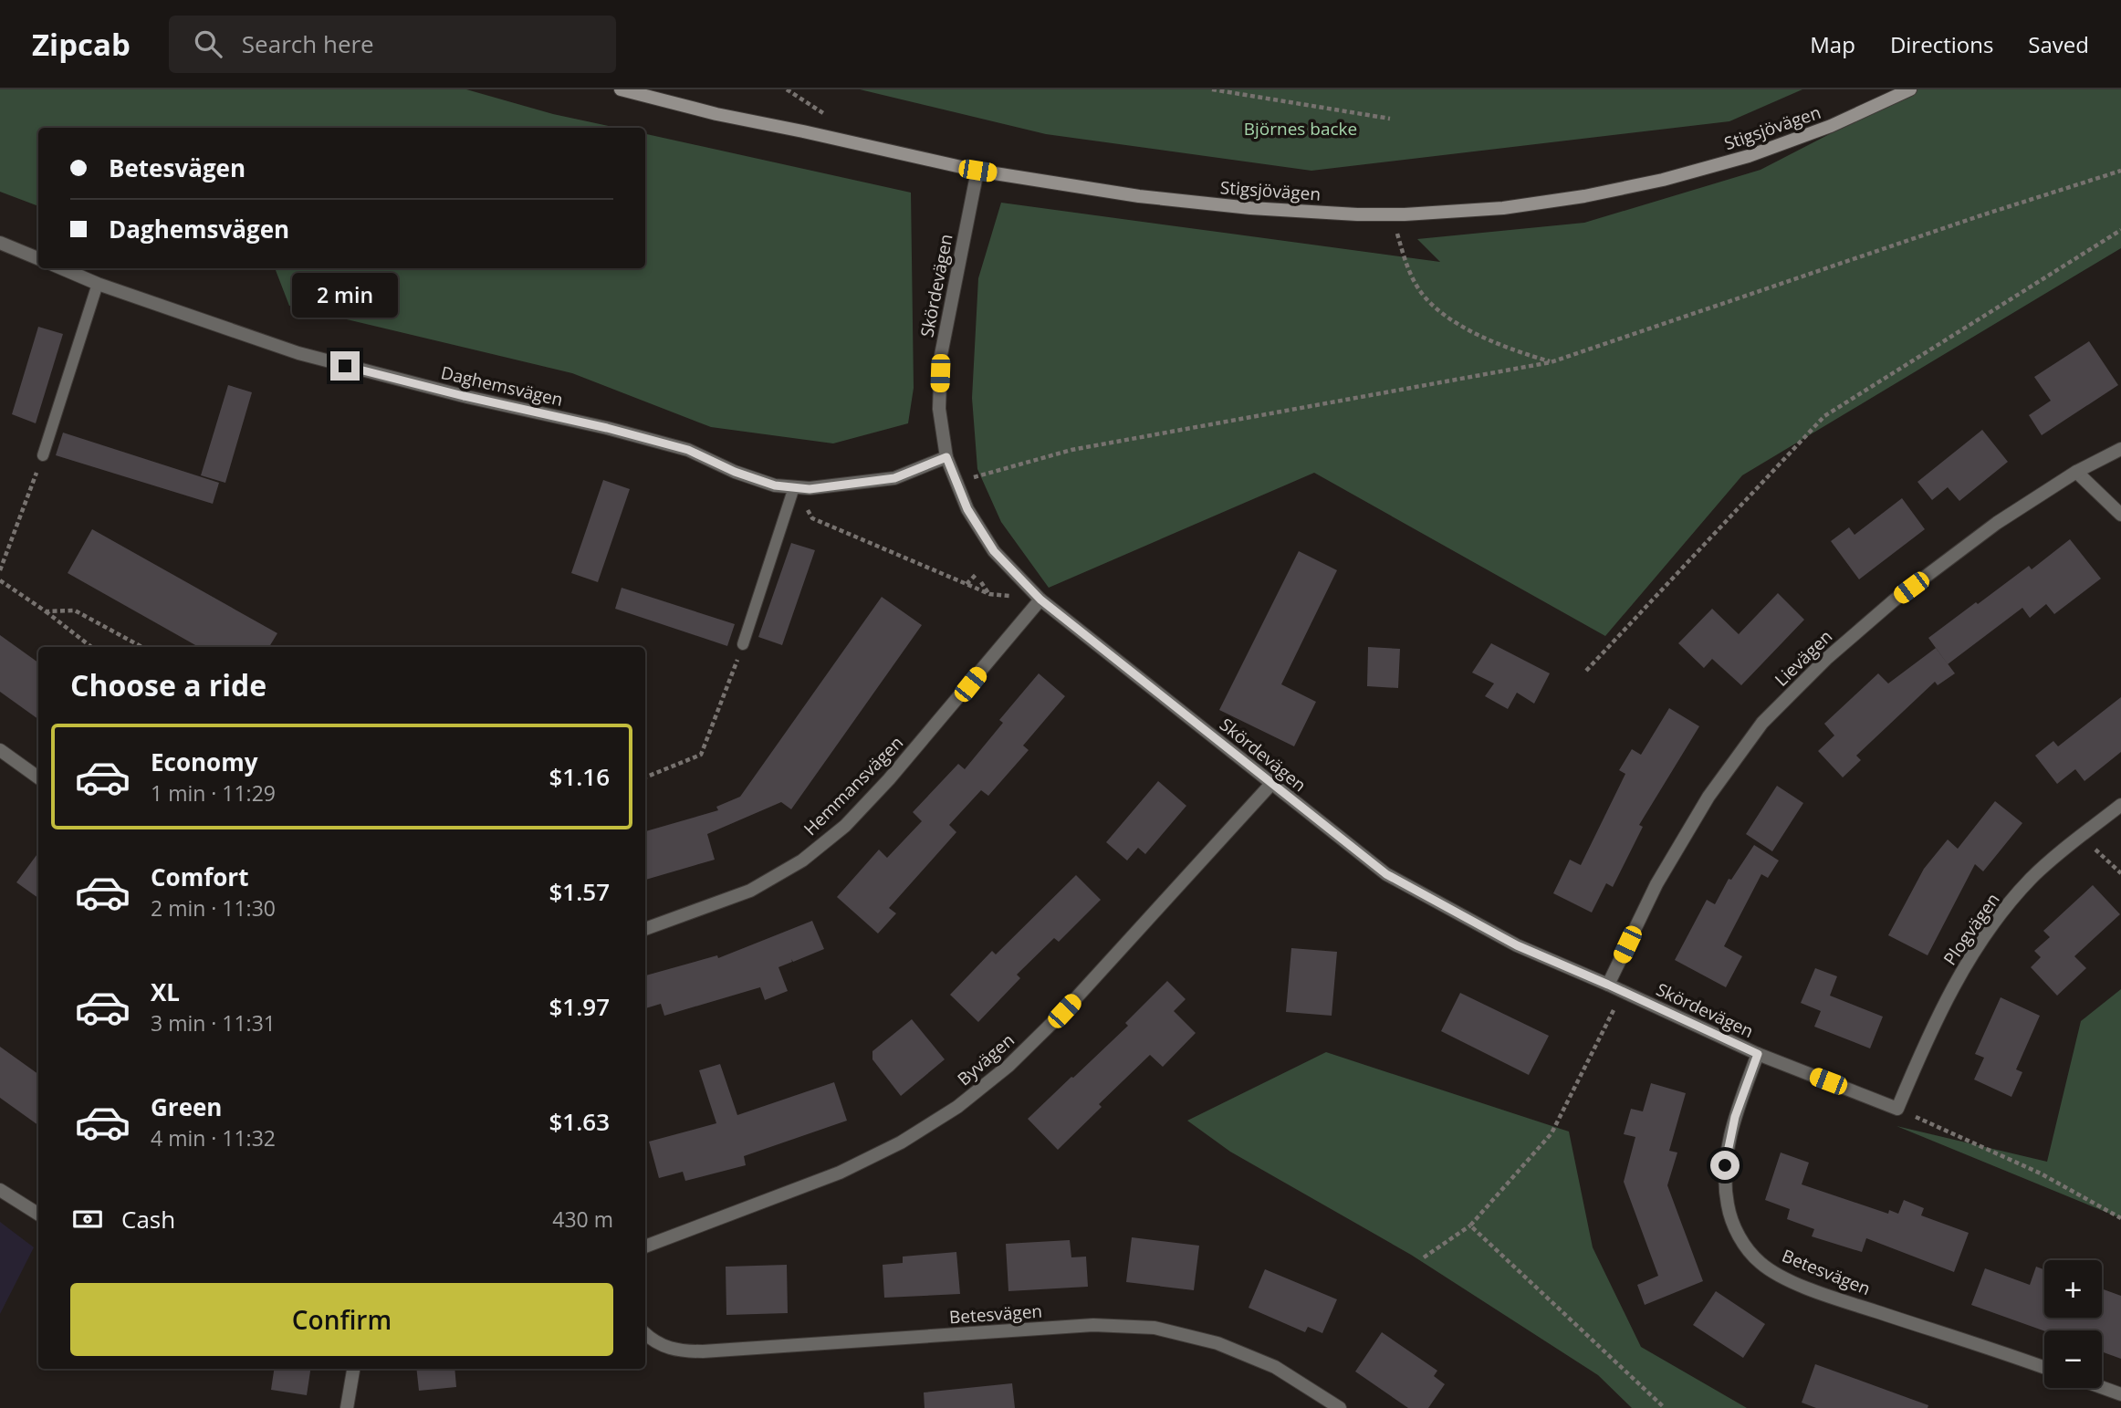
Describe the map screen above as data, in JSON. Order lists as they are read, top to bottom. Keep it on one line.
{"streets":{"main road":["Stigsjövägen"],"street":["Skördevägen","Daghemsvägen","Lievägen","Hemmansvägen","Plogvägen","Byvägen","Betesvägen"]},"crossings":[["Stigsjövägen","Skördevägen"],["Skördevägen","Daghemsvägen"],["Skördevägen","Lievägen"],["Skördevägen","Hemmansvägen"],["Skördevägen","Plogvägen"],["Skördevägen","Byvägen"],["Skördevägen","Betesvägen"]],"parks":["Björnes backe"],"page":{"header":"Zipcab","search":"Search here","nav":["Map","Directions","Saved"],"banner":["Betesvägen","Daghemsvägen"],"bubble":"2 min","heading":"Choose a ride","list":[{"name":"Economy","note":"1 min · 11:29","value":"$1.16"},{"name":"Comfort","note":"2 min · 11:30","value":"$1.57"},{"name":"XL","note":"3 min · 11:31","value":"$1.97"},{"name":"Green","note":"4 min · 11:32","value":"$1.63"}],"pay":["Cash","430 m"],"map_buttons":["+","−"],"buttons":"Confirm"}}
